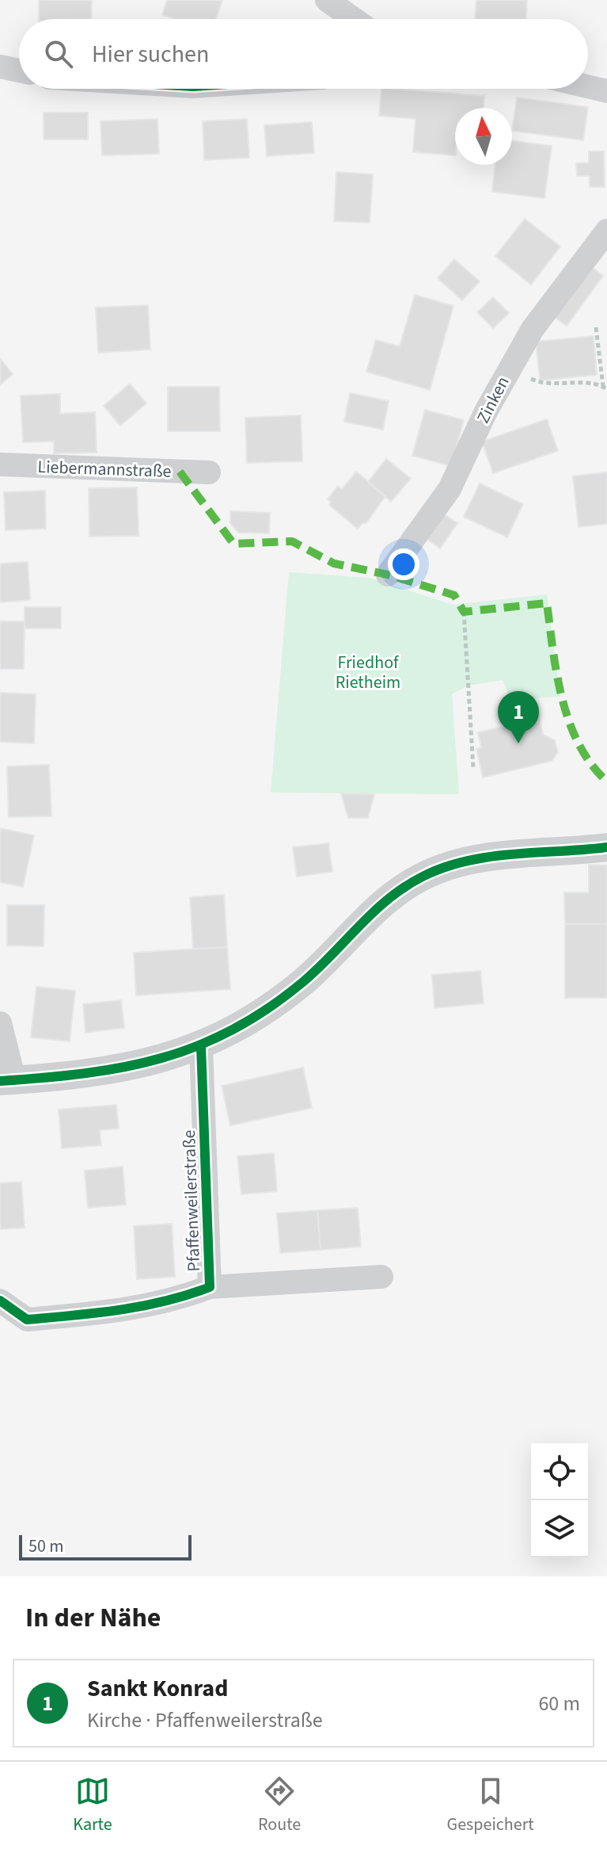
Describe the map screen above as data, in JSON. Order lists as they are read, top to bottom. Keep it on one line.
{"streets":{"street":["Zinken","Liebermannstraße","Pfaffenweilerstraße"]},"parks":["Friedhof Rietheim"],"scale_bar":"50 m","north":"top","page":{"search":"Hier suchen","pins":"1","scale":"50 m","heading":"In der Nähe","list":[{"mark":"1","name":"Sankt Konrad","note":"Kirche · Pfaffenweilerstraße","value":"60 m"}],"nav":["Karte","Route","Gespeichert"]}}
